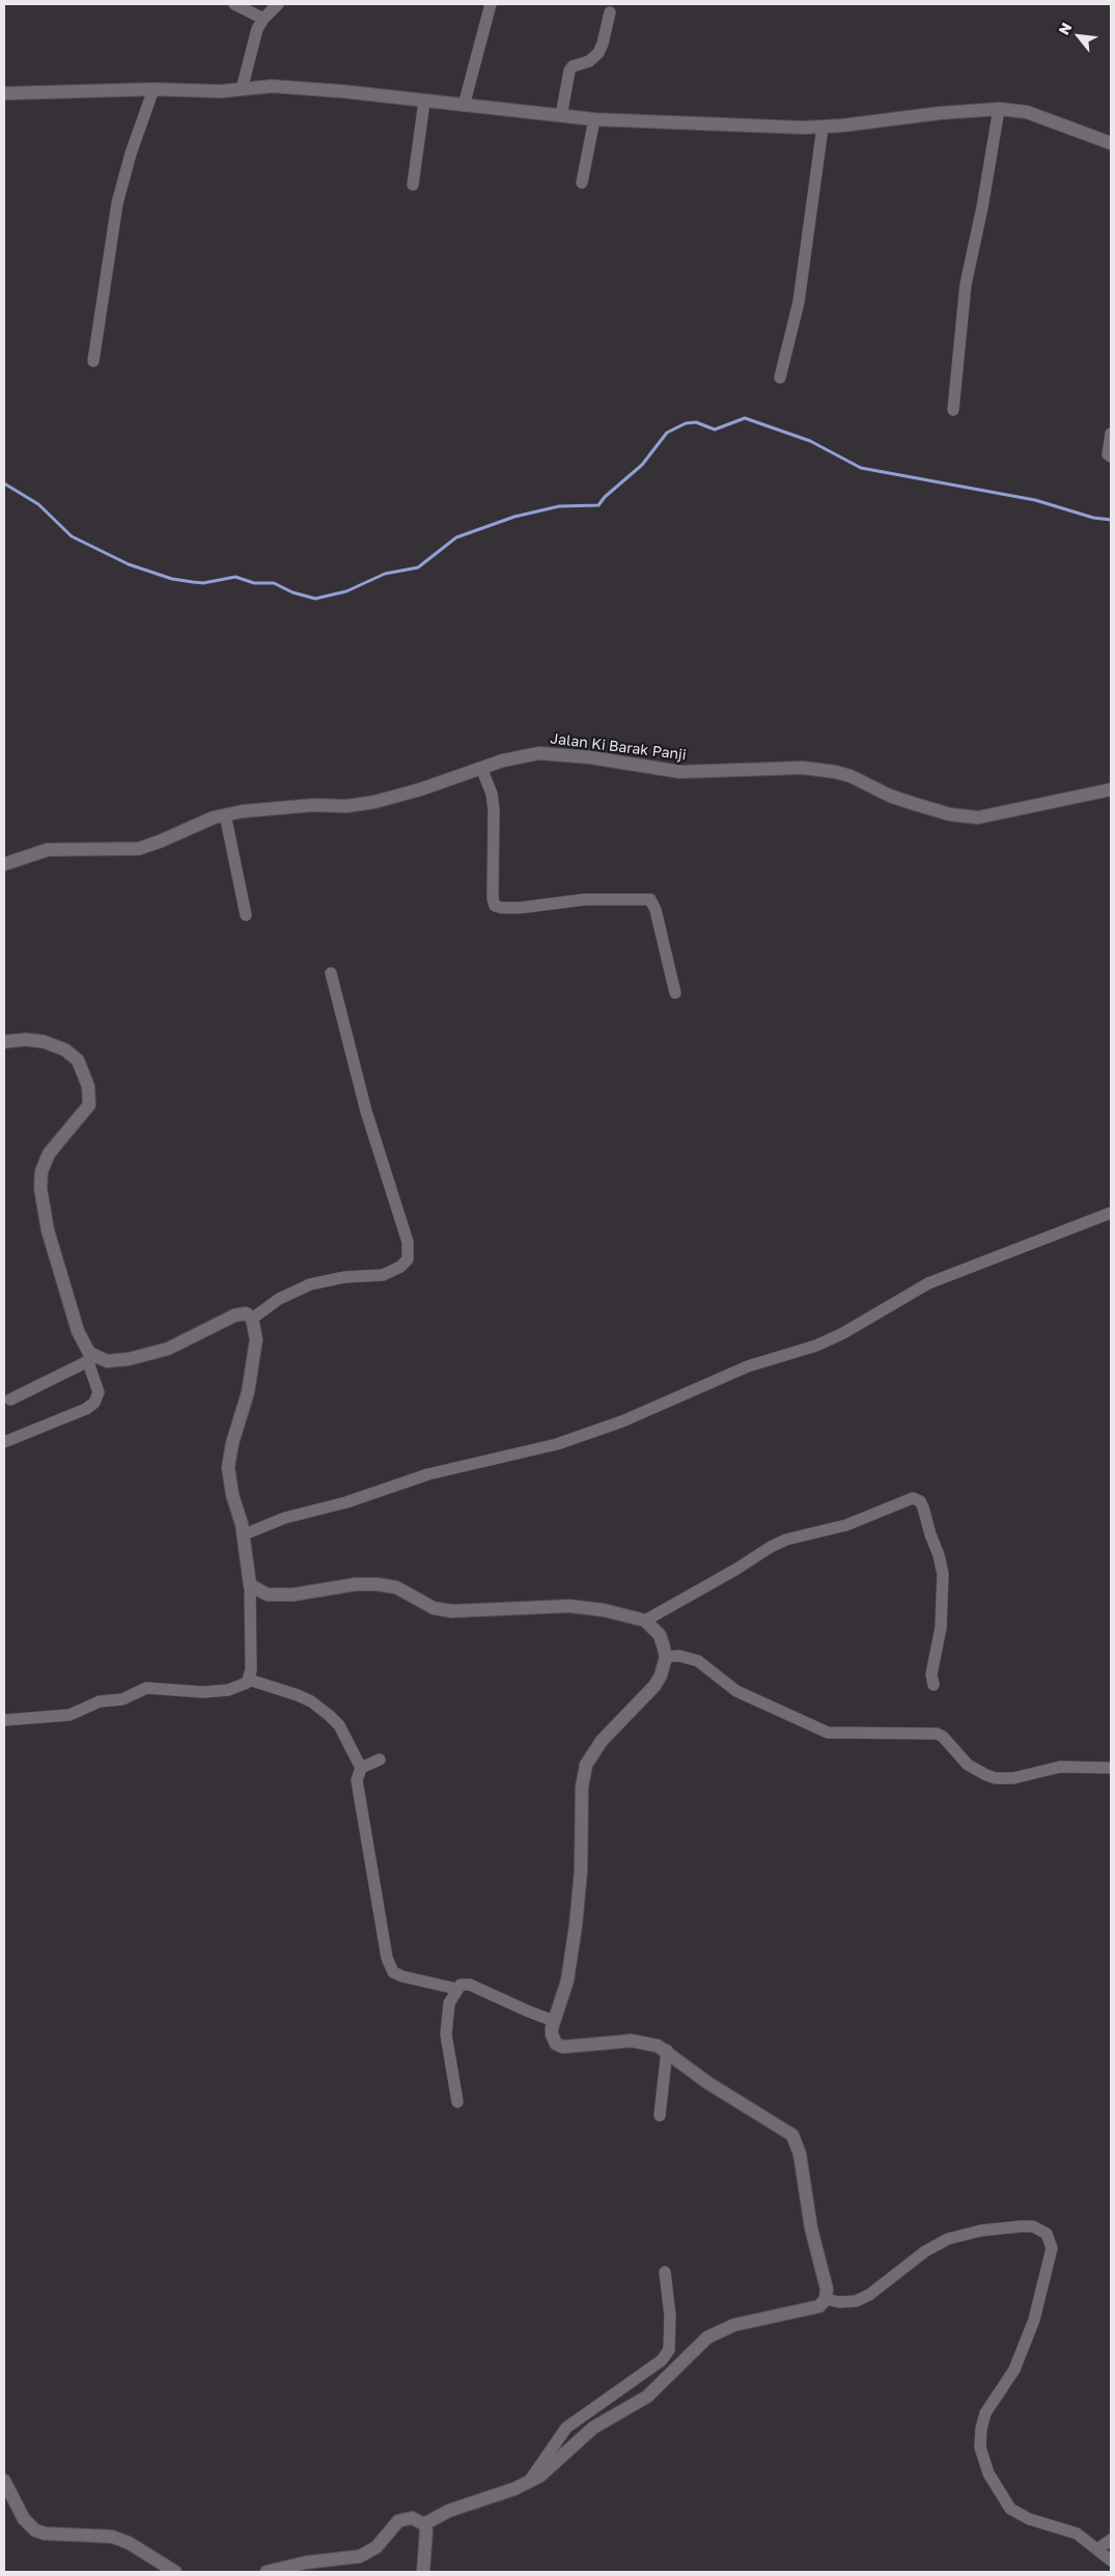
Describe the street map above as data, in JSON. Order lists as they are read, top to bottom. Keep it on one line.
{"streets":{"street":["Jalan Ki Barak Panji"]},"north":"top left"}
